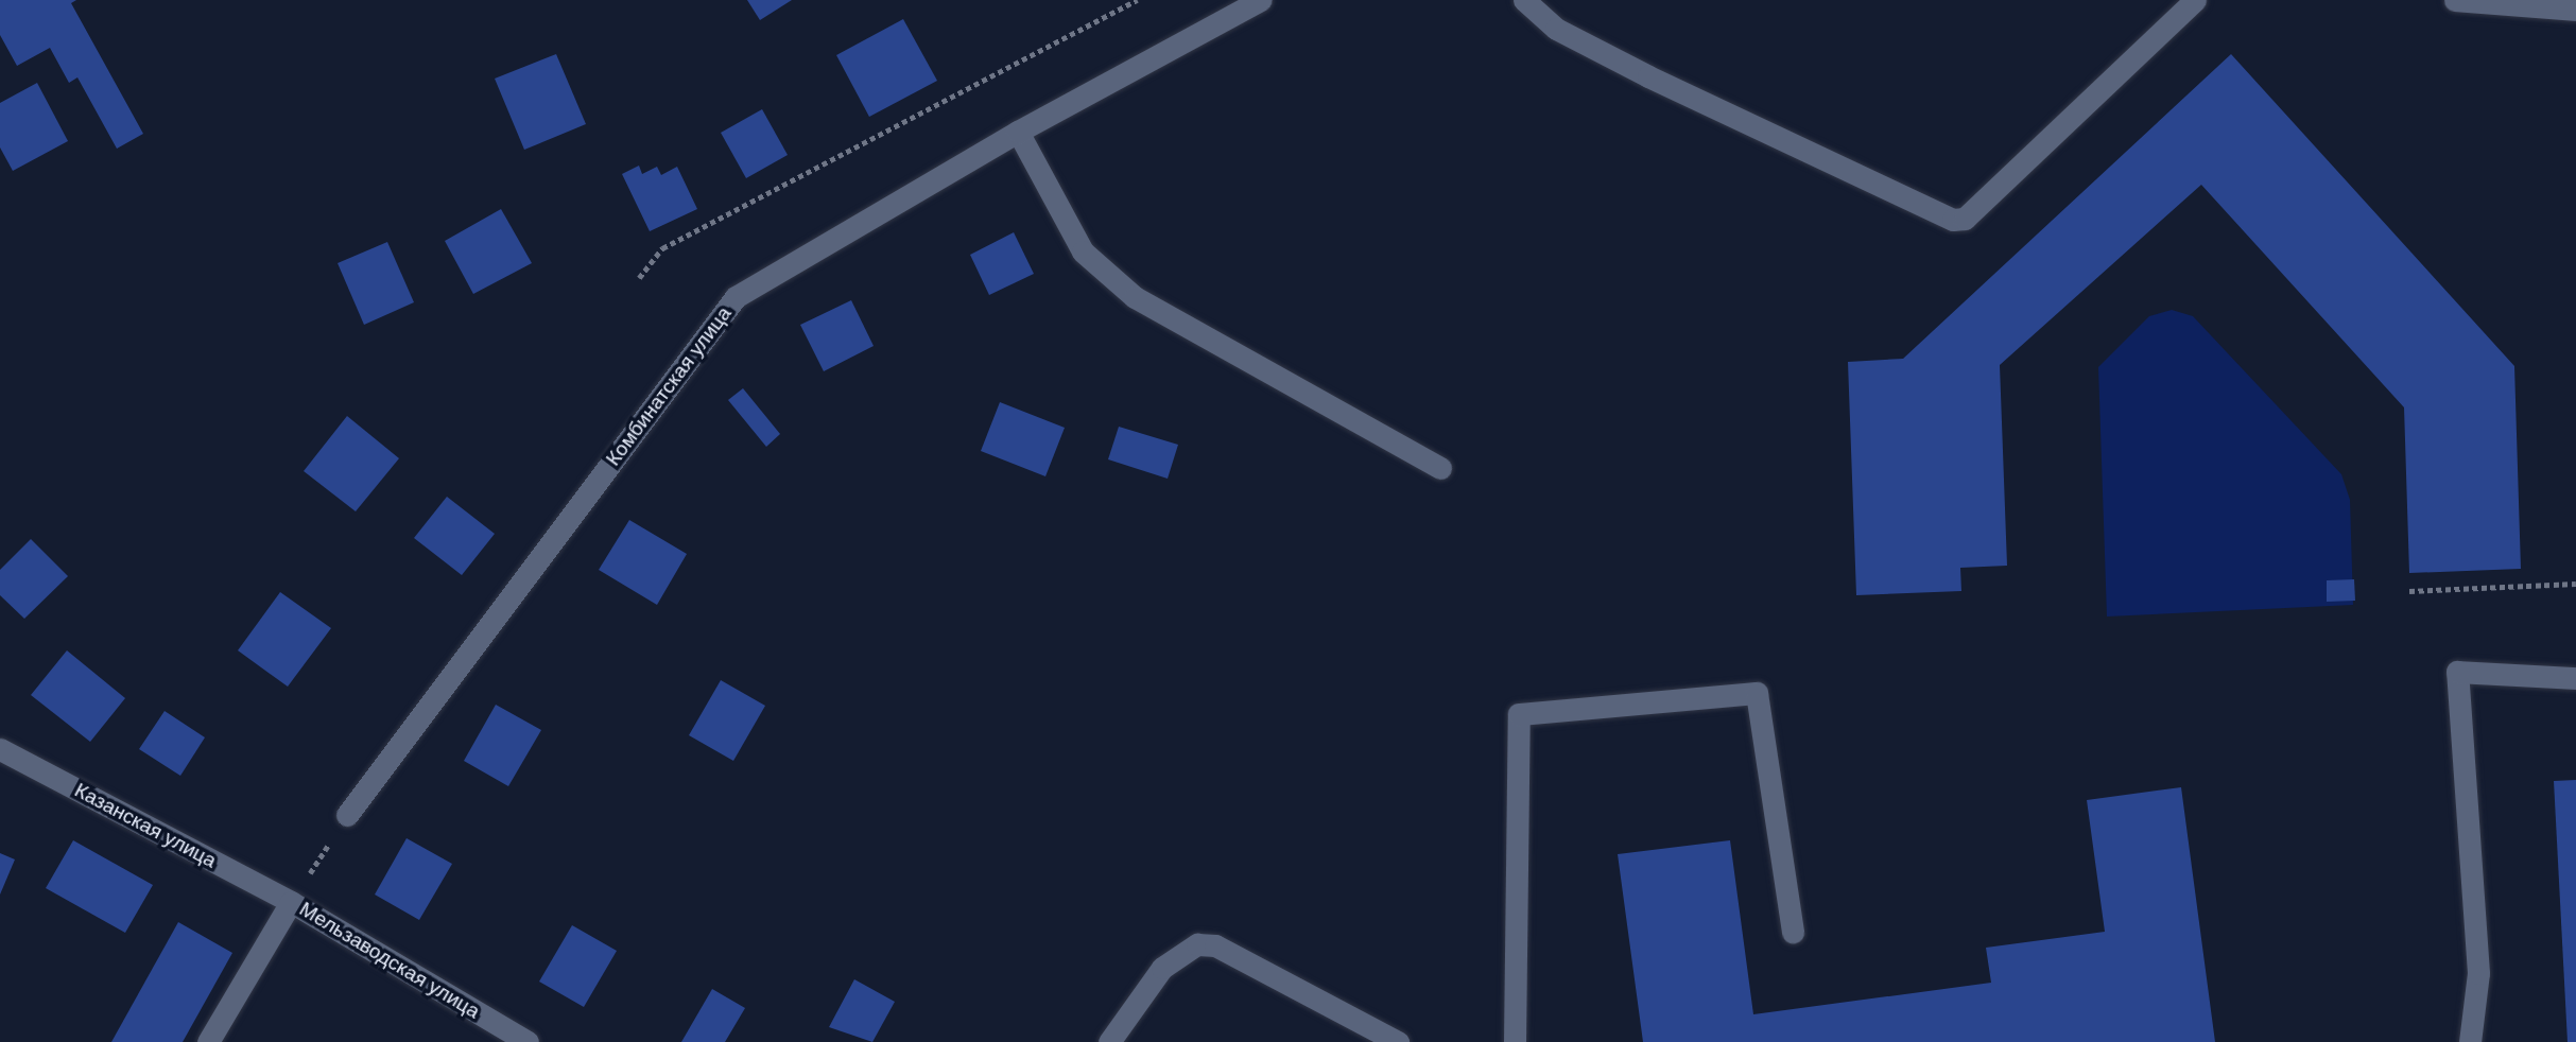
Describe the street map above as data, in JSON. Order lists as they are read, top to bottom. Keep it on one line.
{"streets":{"street":["Комбинатская улица","Казанская улица","Мельзаводская улица"]},"crossings":[["Казанская улица","Мельзаводская улица"]]}
